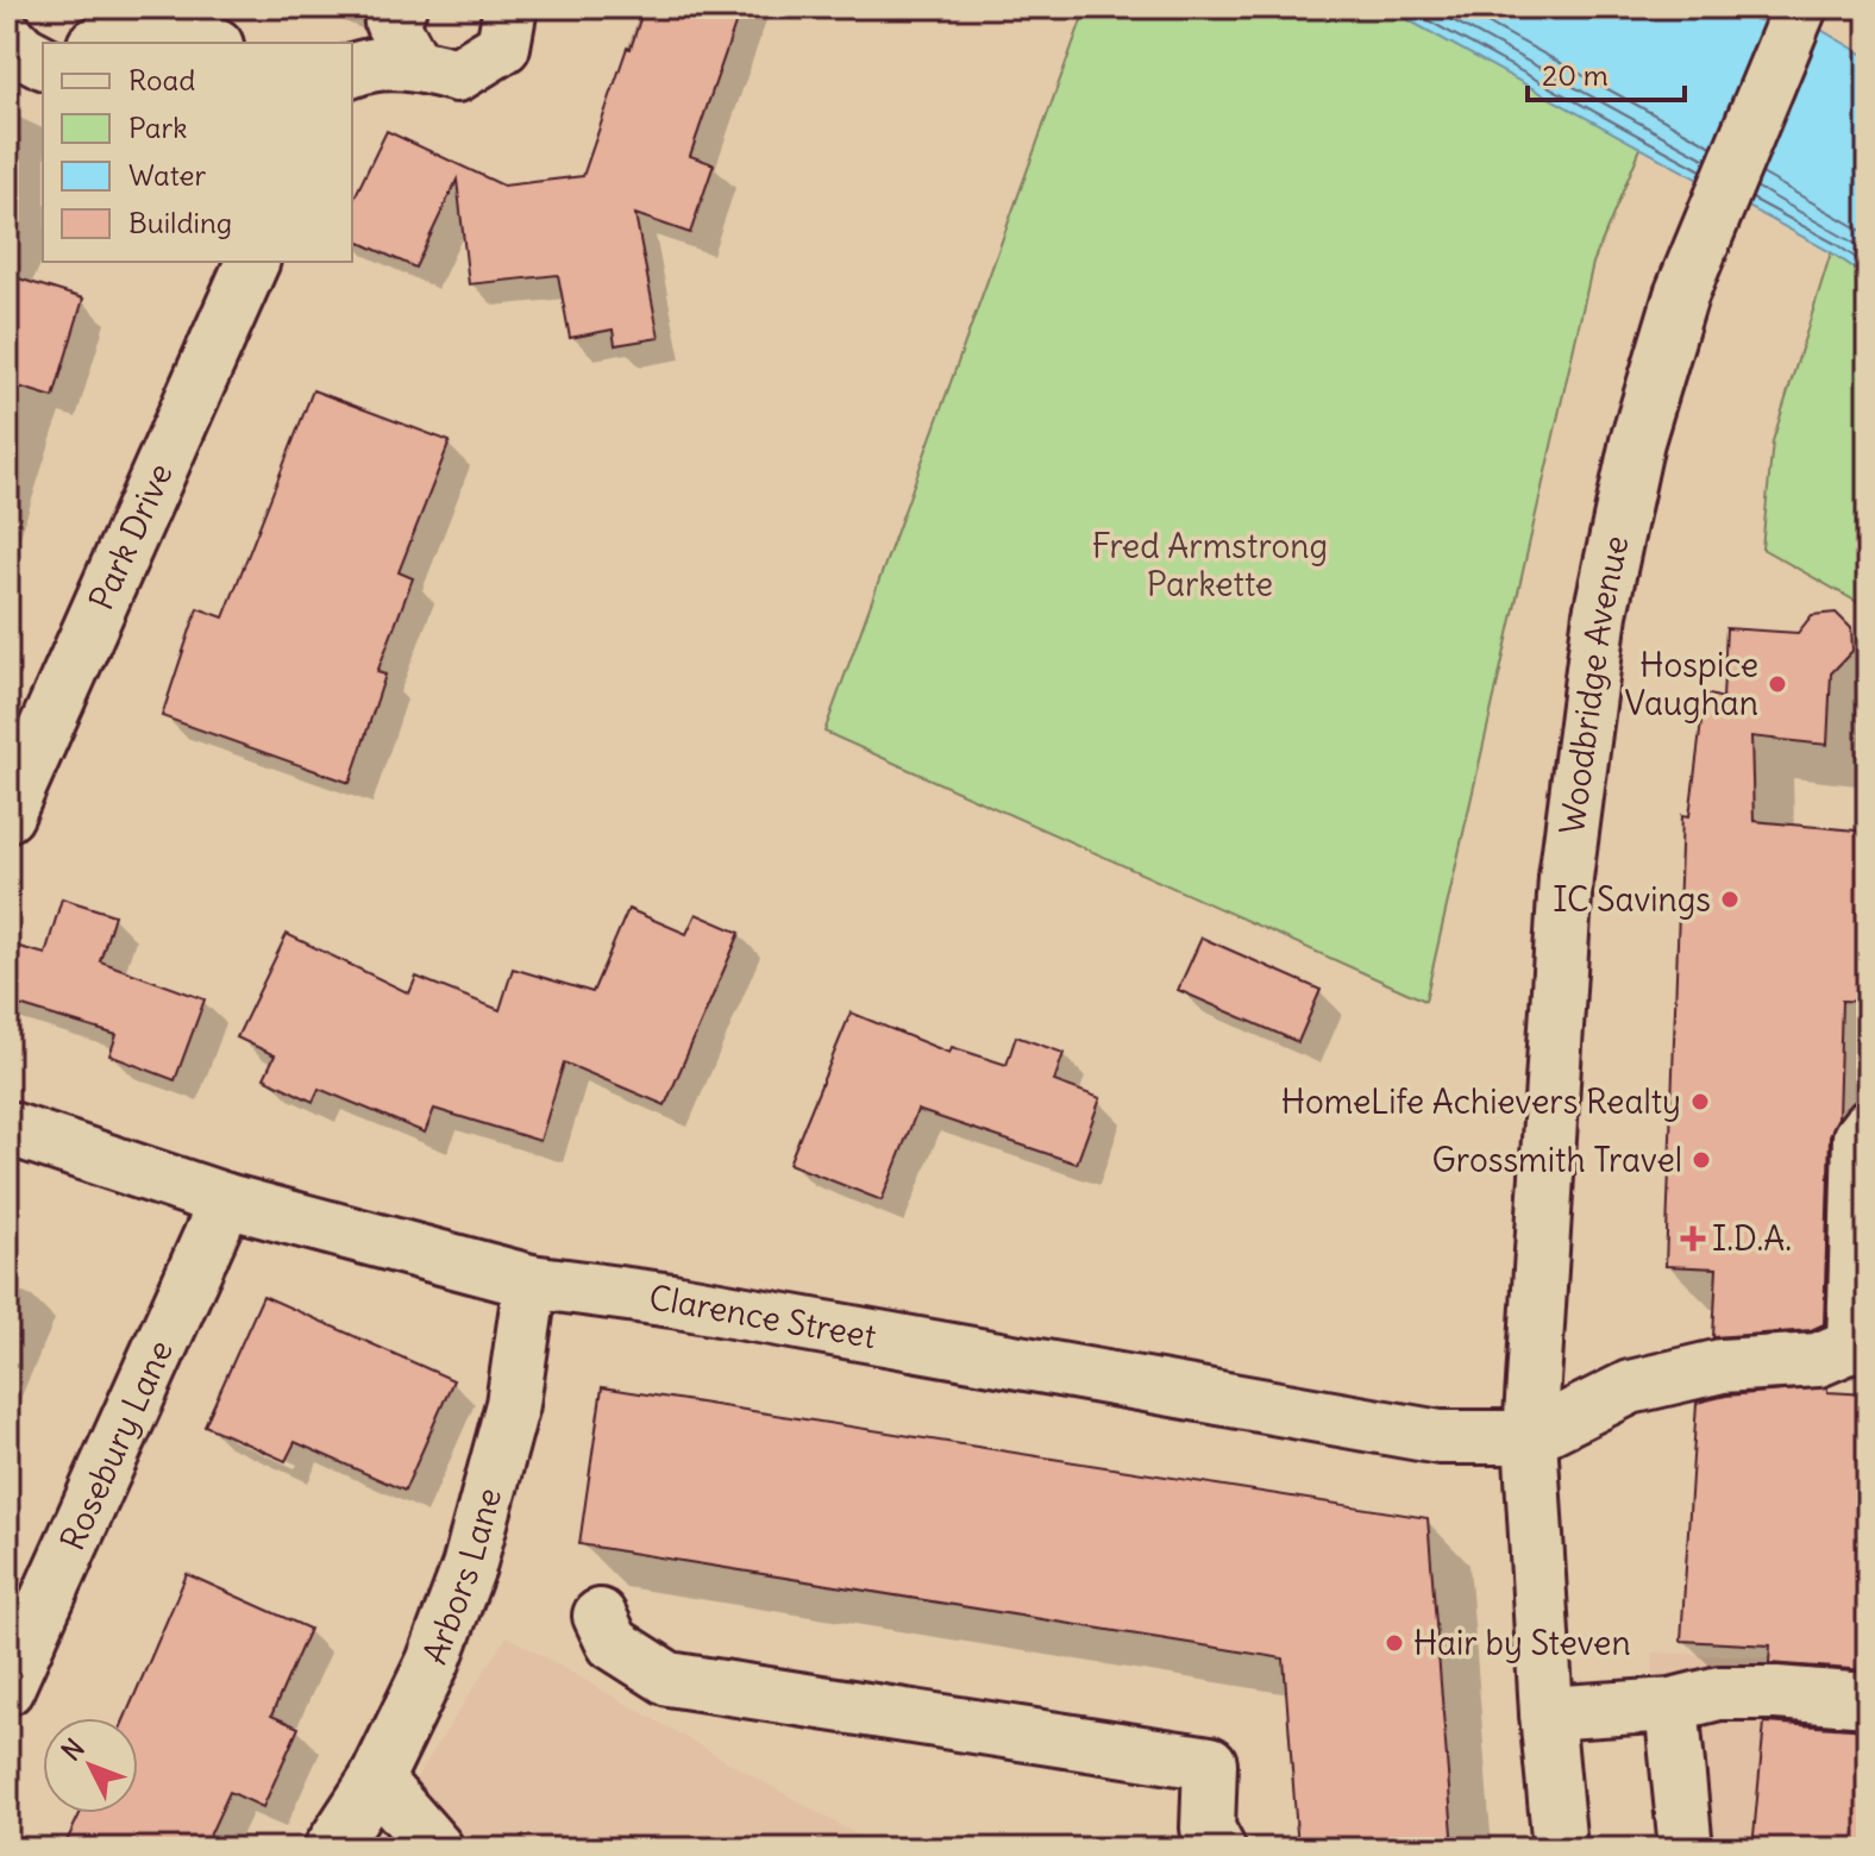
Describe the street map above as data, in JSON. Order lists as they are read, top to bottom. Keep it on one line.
{"streets":{"street":["Park Drive","Woodbridge Avenue","Clarence Street","Rosebury Lane","Arbors Lane"]},"crossings":[["Woodbridge Avenue","Clarence Street"],["Clarence Street","Rosebury Lane"],["Clarence Street","Arbors Lane"]],"parks":["Fred Armstrong Parkette"],"places":{"other":["Hospice Vaughan","IC Savings","HomeLife Achievers Realty","Grossmith Travel","Hair by Steven"],"health":["I.D.A."]},"legend":["Road","Park","Water","Building"],"scale_bar":"20 m","north":"top left"}
